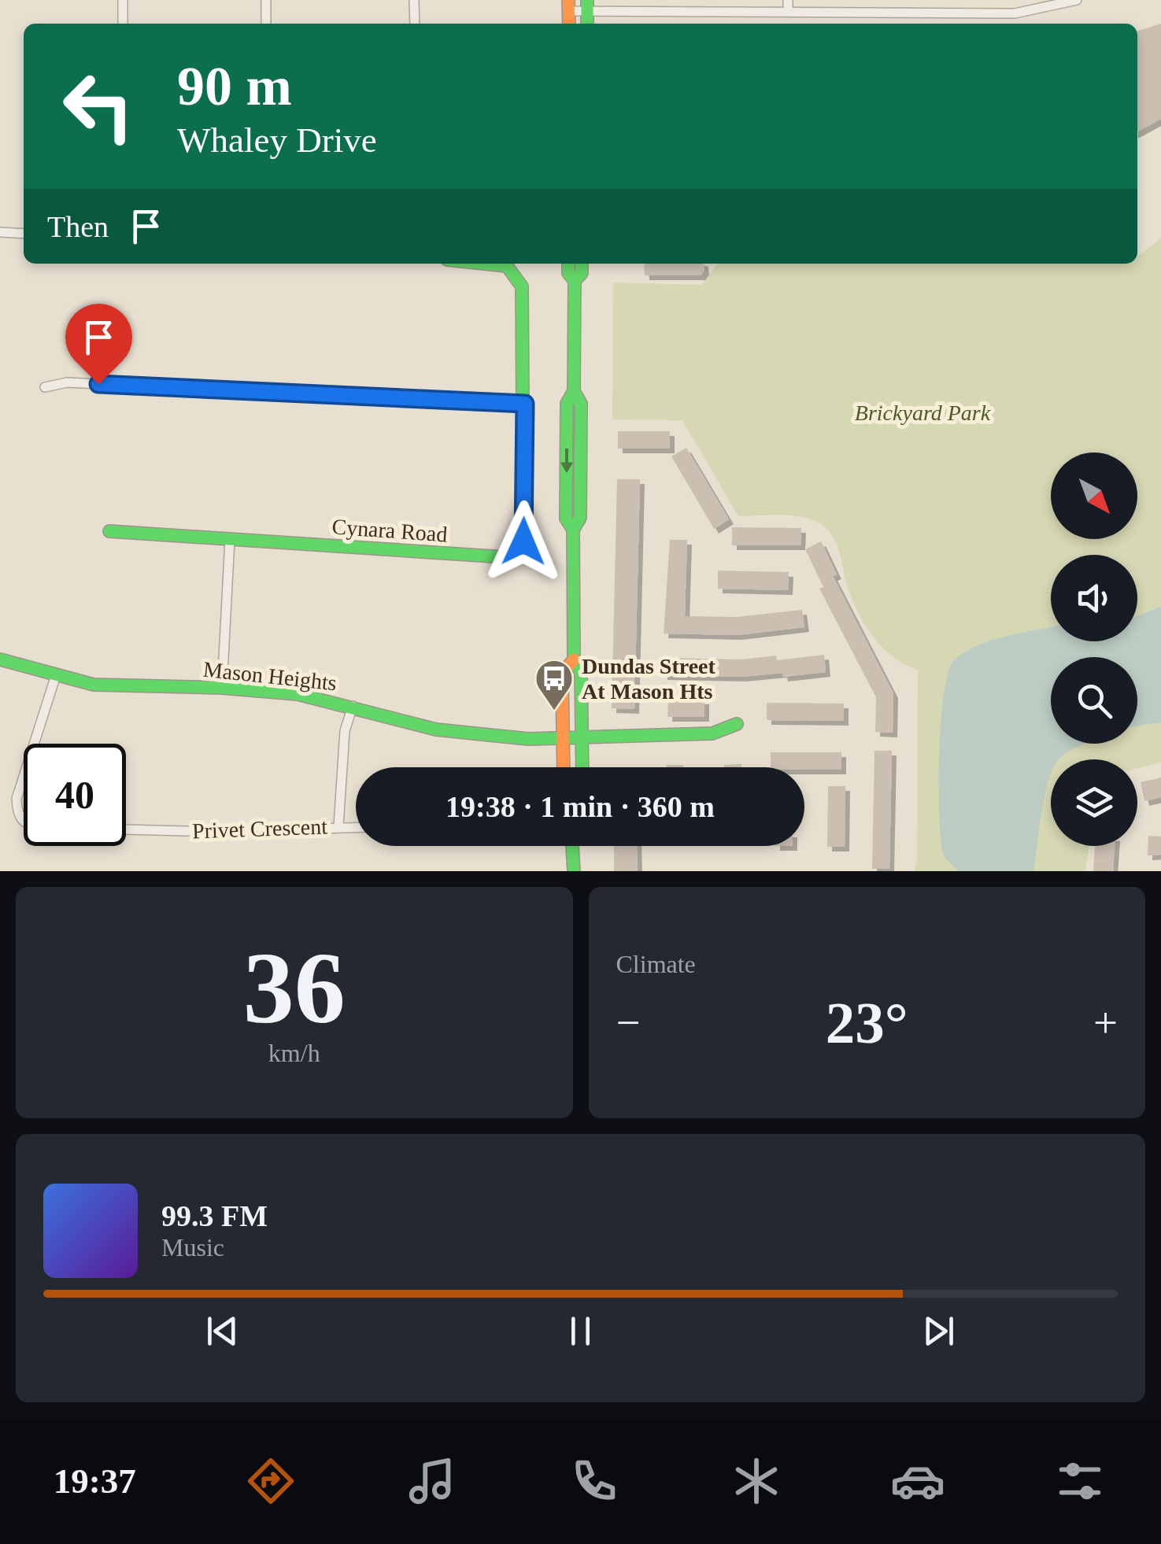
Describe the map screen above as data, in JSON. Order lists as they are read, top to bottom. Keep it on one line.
{"streets":{"street":["Cynara Road","Mason Heights","Privet Crescent"]},"crossings":[["Mason Heights","Privet Crescent"]],"parks":["Brickyard Park"],"places":{"bus stop":["Dundas Street At Mason Hts"]},"north":"bottom right","page":{"turn":["90 m","Whaley Drive"],"then":"Then","limit":"40","trip":"19:38 · 1 min · 360 m","tile":[["36","km/h"],"Climate"],"heat":["−","23°","+"],"song":["99.3 FM","Music"],"tabs":"19:37"}}
